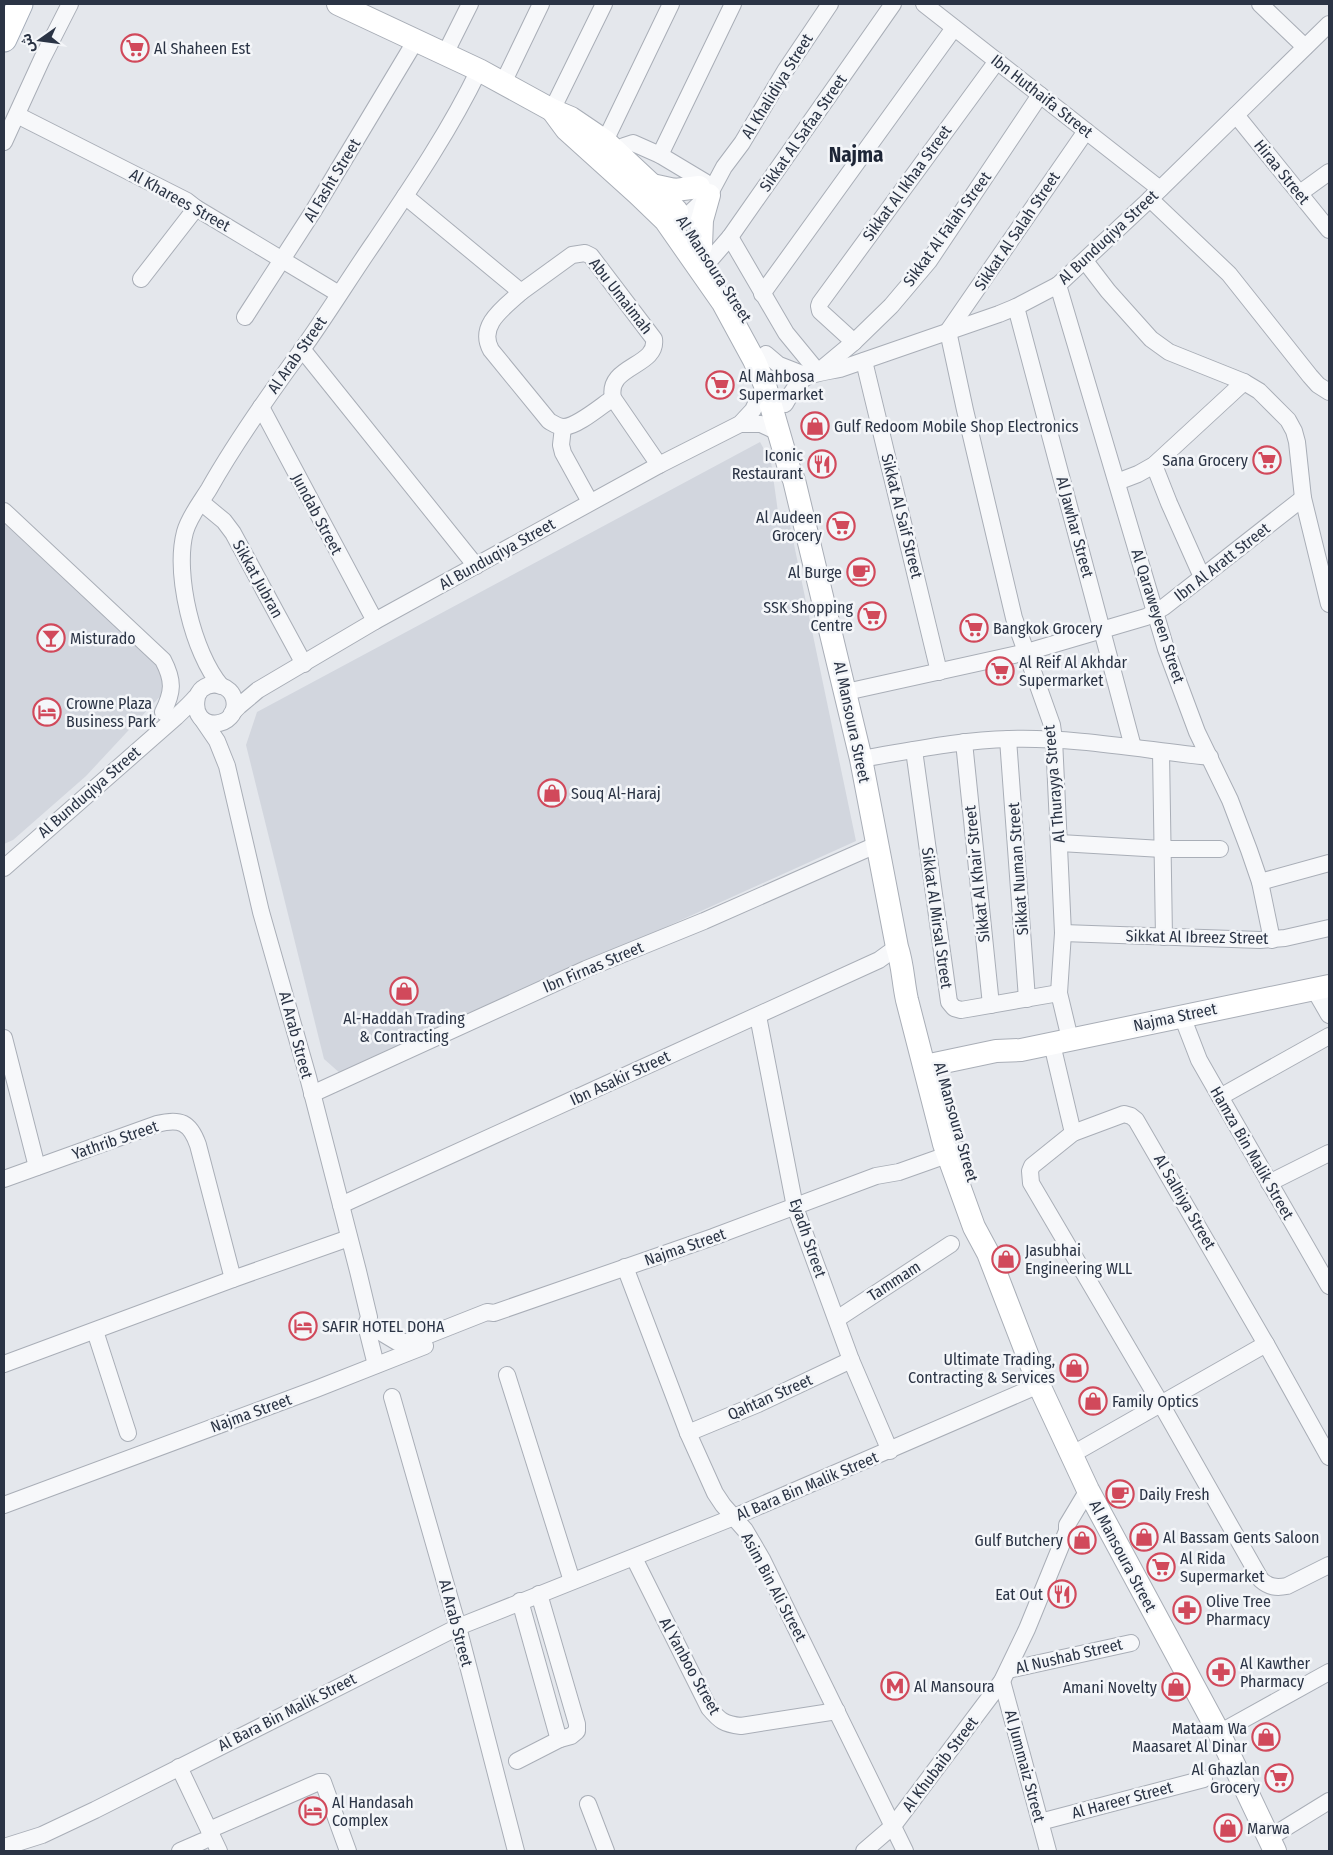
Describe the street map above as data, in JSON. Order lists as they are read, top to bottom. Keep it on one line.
{"streets":{"main road":["Al Mansoura Street","Najma Street"],"street":["Al Khalidiya Street","Ibn Huthaifa Street","Sikkat Al Safaa Street","Hiraa Street","Al Fasht Street","Sikkat Al Ikhaa Street","Al Kharees Street","Sikkat Al Falah Street","Sikkat Al Salah Street","Al Bunduqiya Street","Abu Umaimah","Al Arab Street","Jundab Street","Sikkat Al Saif Street","Al Jawhar Street","Ibn Al Aratt Street","Sikkat Jubran","Al Qaraweyeen Street","Al Thurayya Street","Sikkat Numan Street","Sikkat Al Khair Street","Sikkat Al Mirsal Street","Sikkat Al Ibreez Street","Ibn Firnas Street","Ibn Asakir Street","Yathrib Street","Hamza Bin Malik Street","Al Salhiya Street","Eyadh Street","Tammam","Qahtan Street","Al Bara Bin Malik Street","Asim Bin Ali Street","Al Nushab Street","Al Yanboo Street","Al Khubaib Street","Al Jummaiz Street","Al Hareer Street"]},"crossings":[["Al Khalidiya Street","Al Mansoura Street"],["Ibn Huthaifa Street","Sikkat Al Ikhaa Street"],["Ibn Huthaifa Street","Sikkat Al Falah Street"],["Ibn Huthaifa Street","Sikkat Al Salah Street"],["Ibn Huthaifa Street","Al Bunduqiya Street"],["Sikkat Al Safaa Street","Al Mansoura Street"],["Hiraa Street","Al Bunduqiya Street"],["Al Fasht Street","Al Kharees Street"],["Al Fasht Street","Al Mansoura Street"],["Sikkat Al Ikhaa Street","Sikkat Al Falah Street"],["Al Kharees Street","Al Arab Street"],["Sikkat Al Falah Street","Al Bunduqiya Street"],["Sikkat Al Falah Street","Al Mansoura Street"],["Sikkat Al Salah Street","Al Bunduqiya Street"],["Sikkat Al Salah Street","Al Thurayya Street"],["Al Bunduqiya Street","Al Mansoura Street"],["Al Bunduqiya Street","Al Arab Street"],["Al Bunduqiya Street","Jundab Street"],["Al Bunduqiya Street","Sikkat Al Saif Street"],["Al Bunduqiya Street","Al Jawhar Street"],["Al Bunduqiya Street","Sikkat Jubran"],["Al Bunduqiya Street","Al Qaraweyeen Street"],["Al Bunduqiya Street","Al Thurayya Street"],["Al Mansoura Street","Al Arab Street"],["Al Mansoura Street","Ibn Al Aratt Street"],["Al Mansoura Street","Ibn Firnas Street"],["Al Mansoura Street","Najma Street"],["Al Mansoura Street","Ibn Asakir Street"],["Al Mansoura Street","Al Bara Bin Malik Street"],["Al Mansoura Street","Al Khubaib Street"],["Al Arab Street","Jundab Street"],["Al Arab Street","Sikkat Jubran"],["Al Arab Street","Ibn Firnas Street"],["Al Arab Street","Najma Street"],["Al Arab Street","Ibn Asakir Street"],["Al Arab Street","Al Bara Bin Malik Street"],["Sikkat Al Saif Street","Ibn Al Aratt Street"],["Al Jawhar Street","Ibn Al Aratt Street"],["Ibn Al Aratt Street","Al Qaraweyeen Street"],["Ibn Al Aratt Street","Al Thurayya Street"],["Al Qaraweyeen Street","Sikkat Al Ibreez Street"],["Al Thurayya Street","Sikkat Al Mirsal Street"],["Al Thurayya Street","Sikkat Al Ibreez Street"],["Al Thurayya Street","Najma Street"],["Sikkat Numan Street","Sikkat Al Mirsal Street"],["Sikkat Al Khair Street","Sikkat Al Mirsal Street"],["Najma Street","Hamza Bin Malik Street"],["Najma Street","Eyadh Street"],["Najma Street","Asim Bin Ali Street"],["Ibn Asakir Street","Eyadh Street"],["Eyadh Street","Tammam"],["Eyadh Street","Qahtan Street"],["Eyadh Street","Al Bara Bin Malik Street"],["Qahtan Street","Asim Bin Ali Street"],["Al Bara Bin Malik Street","Asim Bin Ali Street"],["Al Bara Bin Malik Street","Al Yanboo Street"],["Asim Bin Ali Street","Al Yanboo Street"],["Asim Bin Ali Street","Al Khubaib Street"],["Al Nushab Street","Al Khubaib Street"],["Al Nushab Street","Al Jummaiz Street"],["Al Khubaib Street","Al Jummaiz Street"],["Al Jummaiz Street","Al Hareer Street"]],"districts":["Najma"],"places":{"supermarket":["Al Shaheen Est","Al Mahbosa Supermarket","Sana Grocery","Al Audeen Grocery","SSK Shopping Centre","Bangkok Grocery","Al Reif Al Akhdar Supermarket","Al Rida Supermarket","Al Ghazlan Grocery"],"shop":["Gulf Redoom Mobile Shop Electronics","Souq Al-Haraj","Al-Haddah Trading & Contracting","Jasubhai Engineering WLL","Ultimate Trading, Contracting & Services","Family Optics","Al Bassam Gents Saloon","Gulf Butchery","Amani Novelty","Mataam Wa Maasaret Al Dinar","Marwa"],"restaurant":["Iconic Restaurant","Eat Out"],"cafe":["Al Burge","Daily Fresh"],"bar":["Misturado"],"hotel":["Crowne Plaza Business Park","SAFIR HOTEL DOHA","Al Handasah Complex"],"pharmacy":["Olive Tree Pharmacy","Al Kawther Pharmacy"],"metro station":["Al Mansoura"]},"north":"left"}
